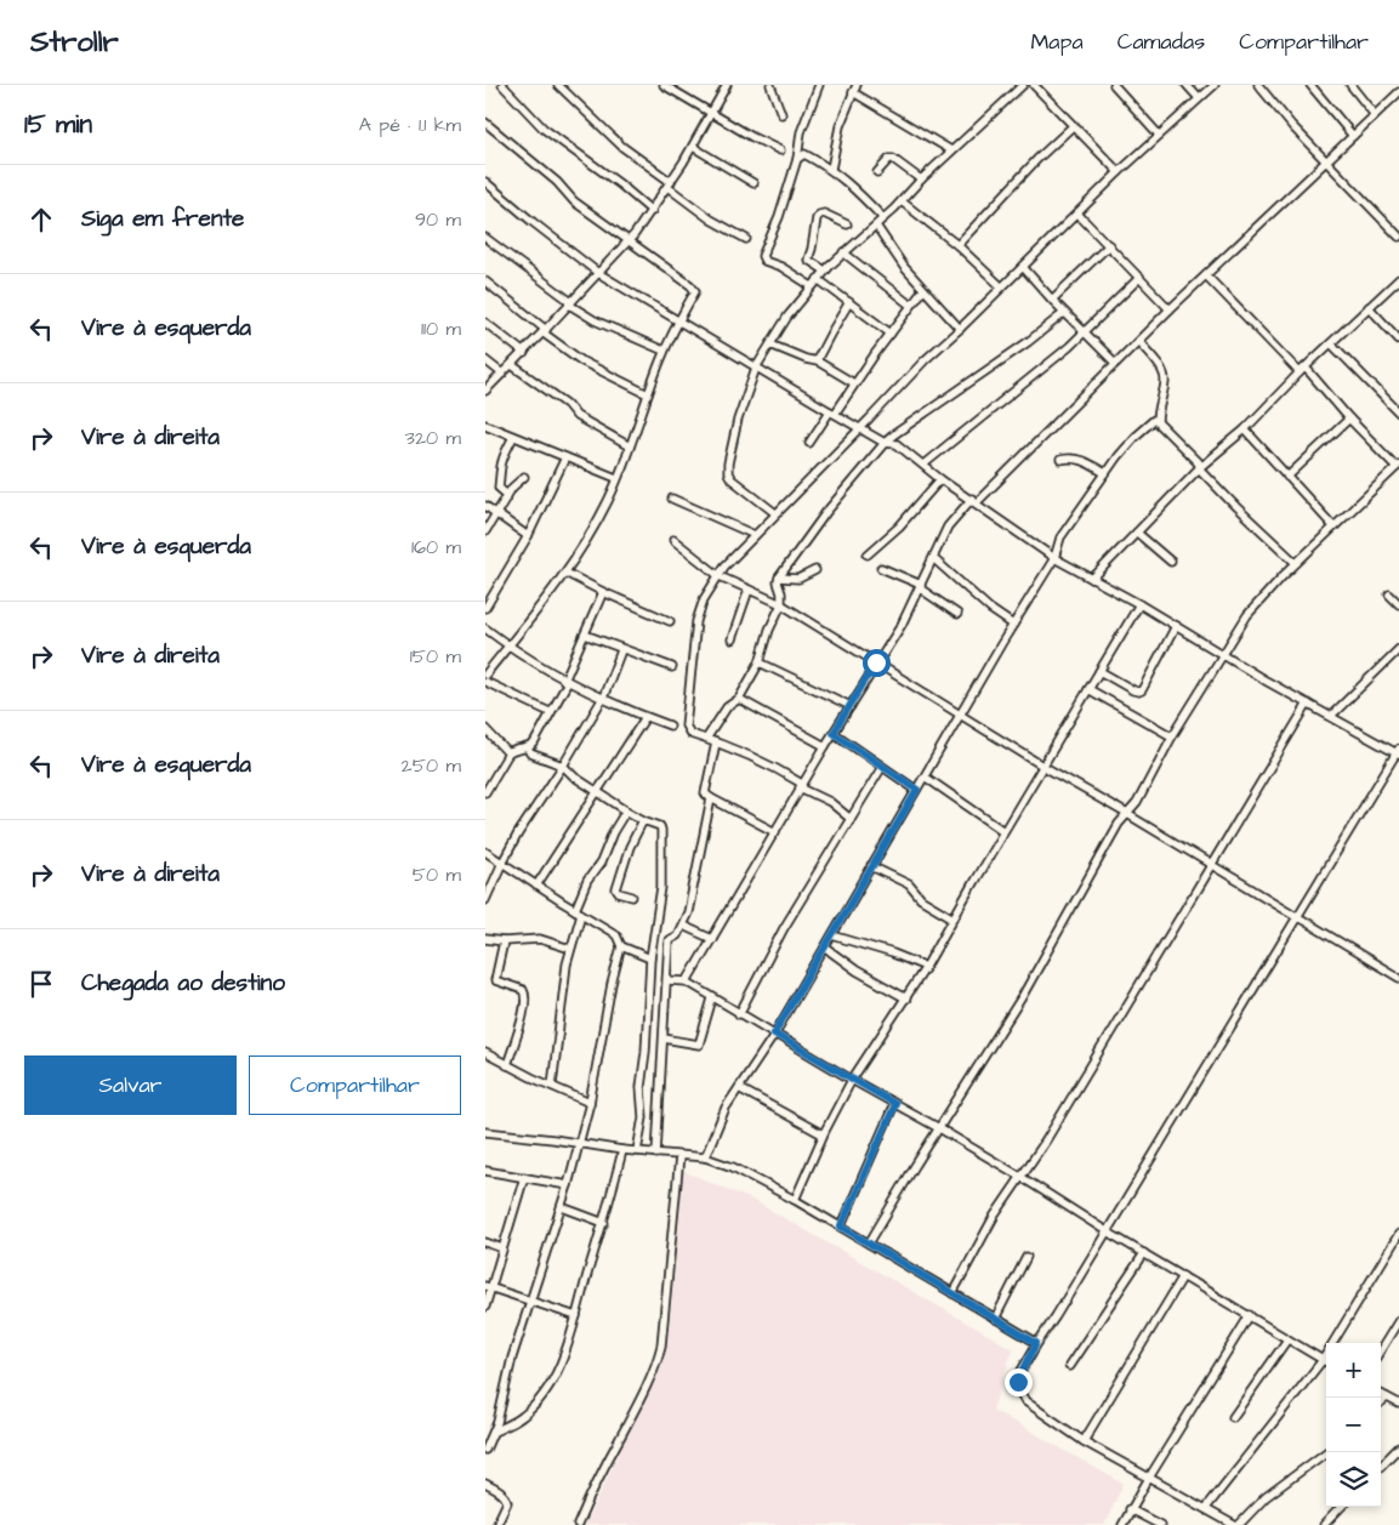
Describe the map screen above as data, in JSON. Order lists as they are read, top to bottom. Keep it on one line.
{"page":{"header":"Strollr","nav":["Mapa","Camadas","Compartilhar"],"heading":["15 min","A pé · 1.1 km"],"list":[["Siga em frente","90 m"],["Vire à esquerda","110 m"],["Vire à direita","320 m"],["Vire à esquerda","160 m"],["Vire à direita","150 m"],["Vire à esquerda","250 m"],["Vire à direita","50 m"],"Chegada ao destino"],"buttons":["Salvar","Compartilhar"],"map_buttons":["+","−"]}}
